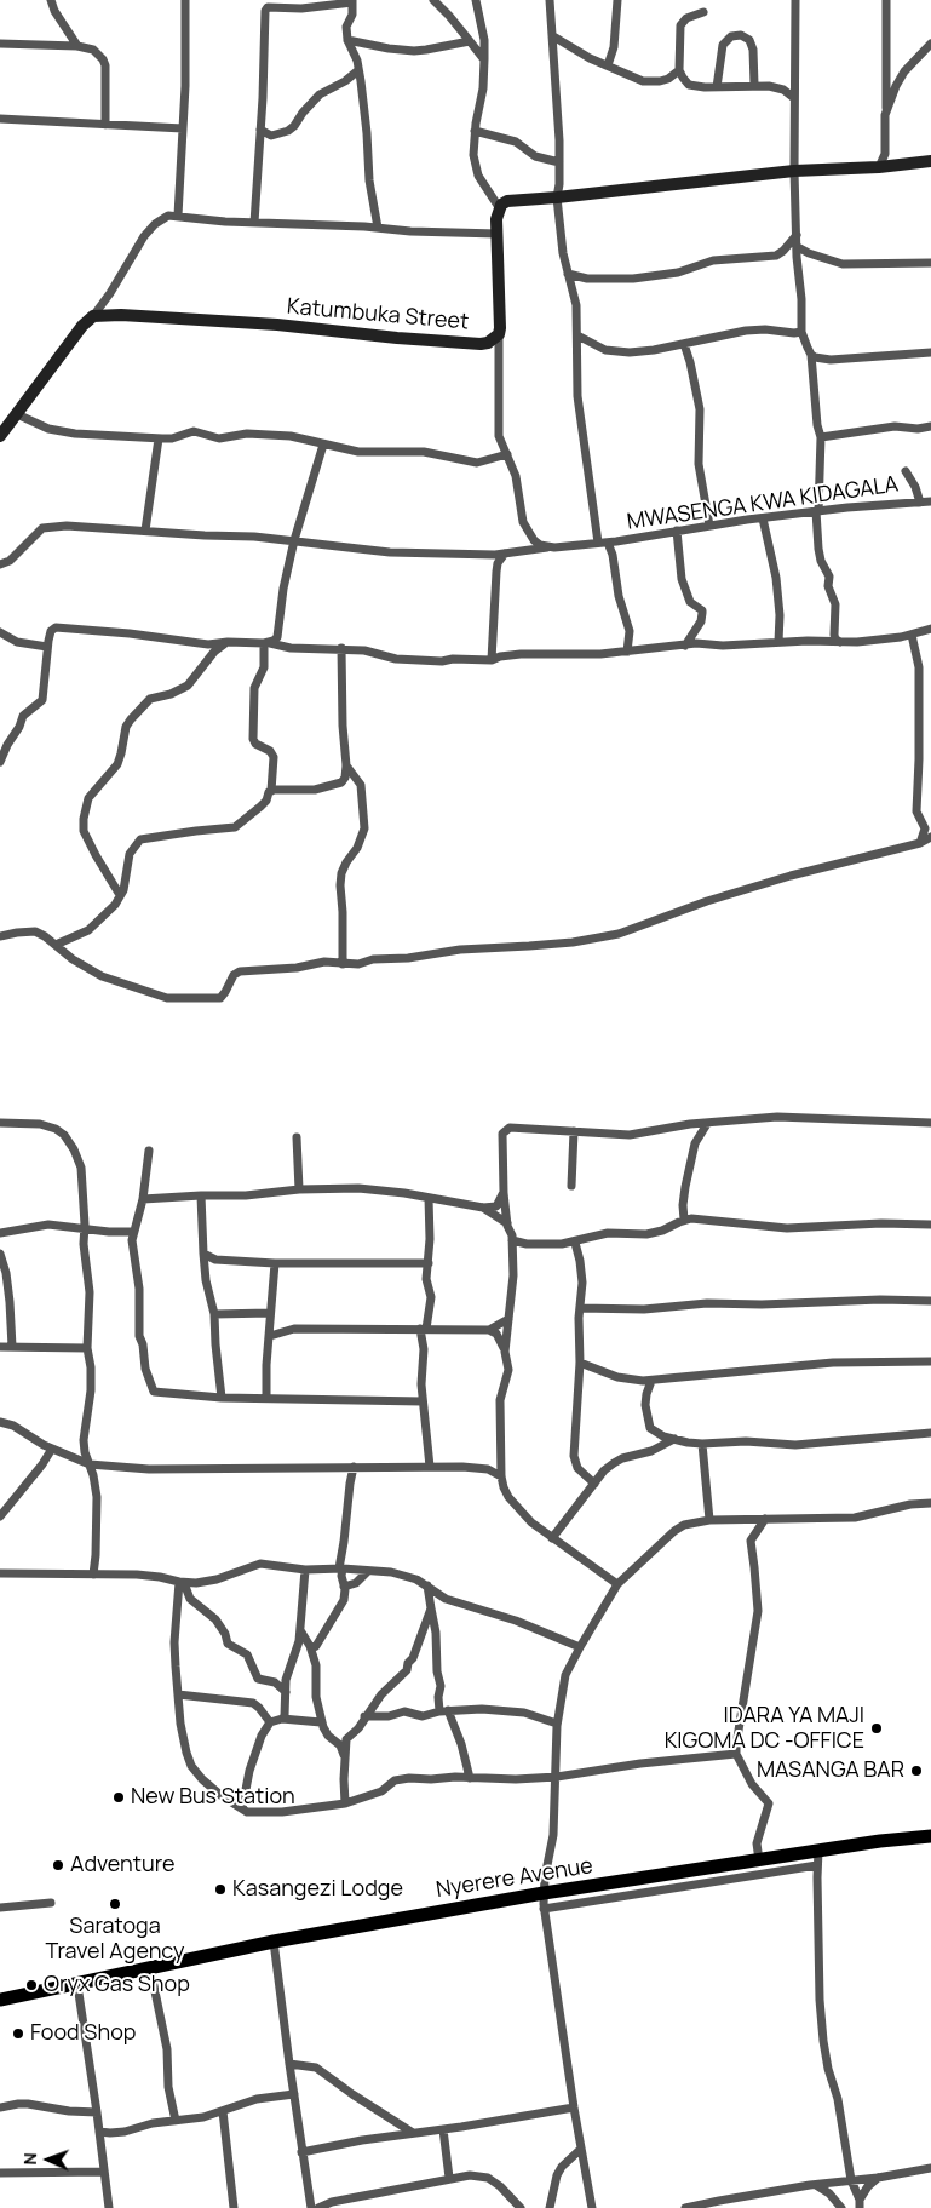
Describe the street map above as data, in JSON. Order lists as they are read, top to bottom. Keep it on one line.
{"streets":{"main road":["Katumbuka Street","Nyerere Avenue"],"street":["MWASENGA KWA KIDAGALA"]},"places":["IDARA YA MAJI KIGOMA DC -OFFICE","MASANGA BAR","New Bus Station","Adventure","Kasangezi Lodge","Saratoga Travel Agency","Oryx Gas Shop","Food Shop"],"north":"left"}
